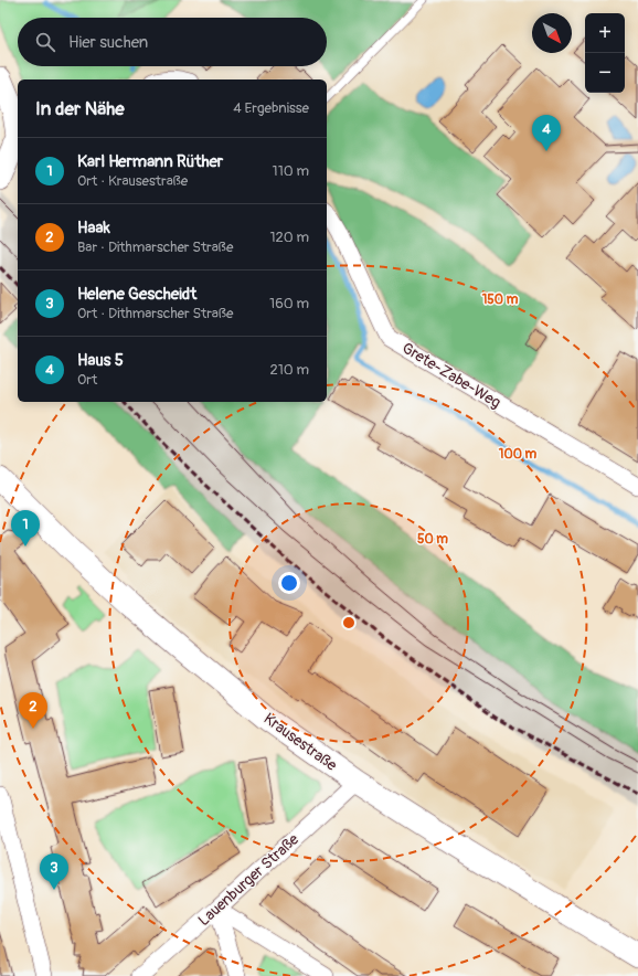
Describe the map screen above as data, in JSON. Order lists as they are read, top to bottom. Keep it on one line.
{"streets":{"main road":["Krausestraße"],"street":["Grete-Zabe-Weg","Lauenburger Straße"]},"crossings":[["Krausestraße","Lauenburger Straße"]],"north":"bottom right","page":{"map_buttons":["+","−"],"search":"Hier suchen","heading":["In der Nähe","4 Ergebnisse"],"pins":["4","1","2","3"],"list":[{"mark":"1","name":"Karl Hermann Rüther","note":"Ort · Krausestraße","value":"110 m"},{"mark":"2","name":"Haak","note":"Bar · Dithmarscher Straße","value":"120 m"},{"mark":"3","name":"Helene Gescheidt","note":"Ort · Dithmarscher Straße","value":"160 m"},{"mark":"4","name":"Haus 5","note":"Ort","value":"210 m"}]},"rings":["150 m","100 m","50 m"]}
